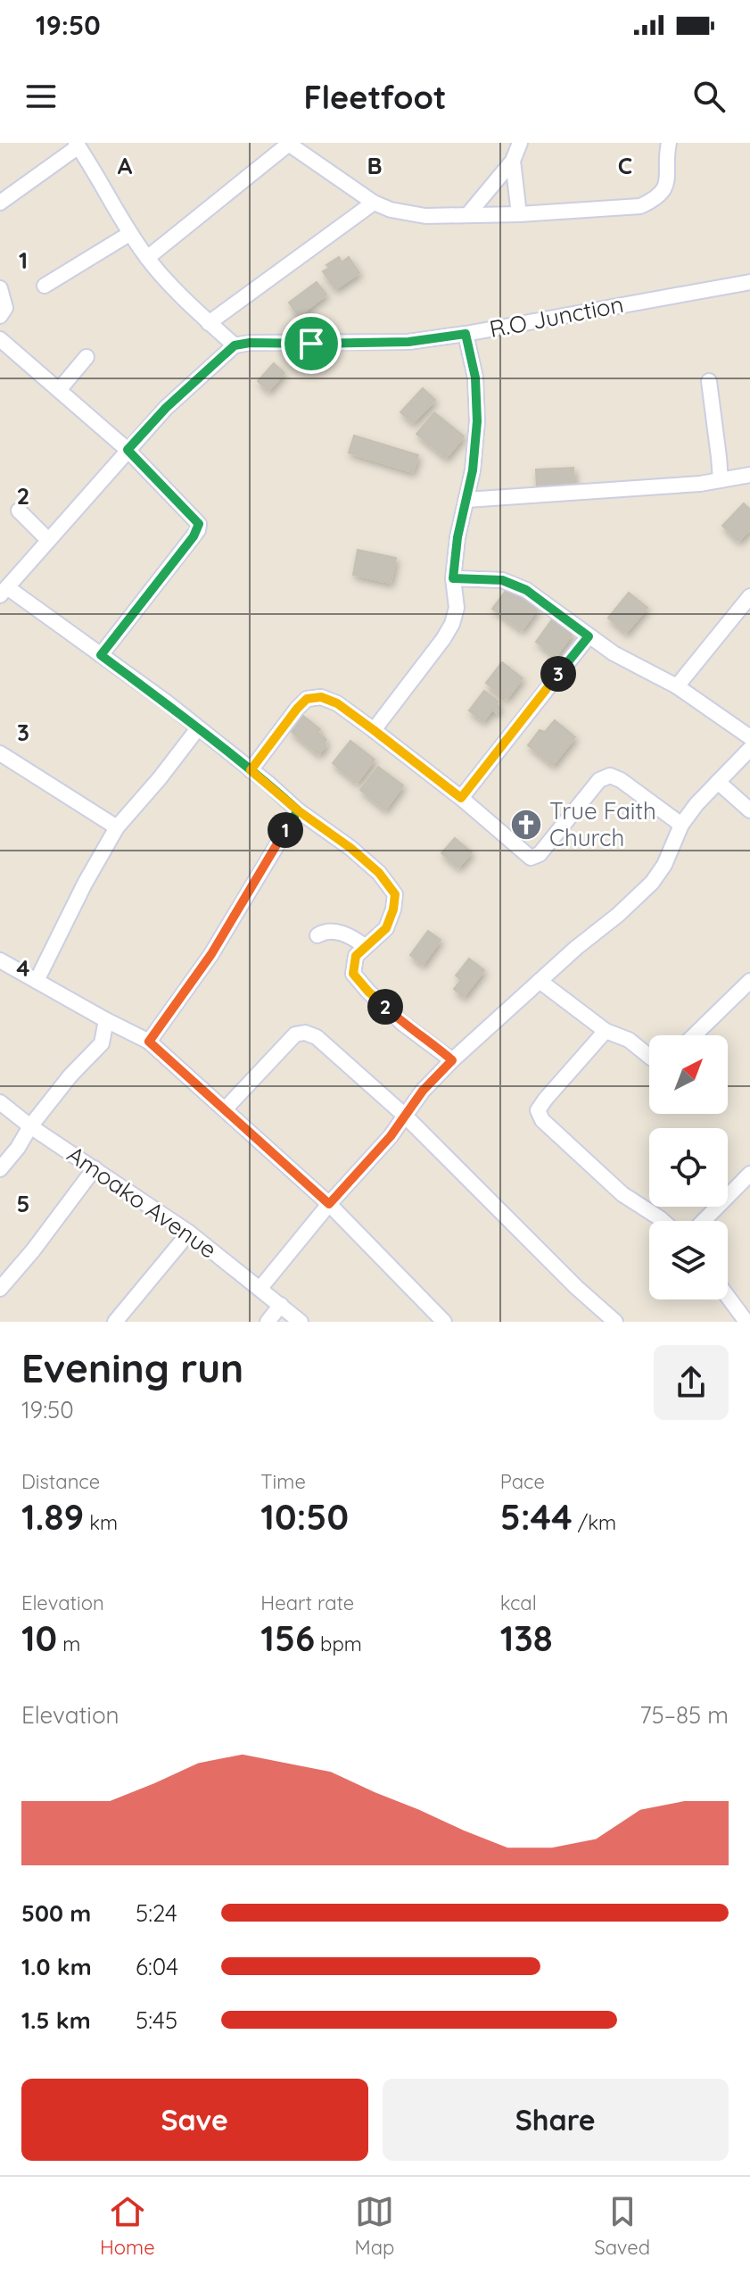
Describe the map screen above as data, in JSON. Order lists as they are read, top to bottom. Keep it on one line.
{"streets":{"street":["R.O Junction","Amoako Avenue"]},"places":{"church":["True Faith Church"]},"north":"top right","page":{"status":"19:50","header":"Fleetfoot","pins":["3","1","2"],"heading":["Evening run","19:50"],"stats":[["Distance","1.89 km"],["Time","10:50"],["Pace","5:44 /km"],["Elevation","10 m"],["Heart rate","156 bpm"],["kcal","138"]],"chart":["Elevation","75–85 m"],"list":[{"name":"500 m","note":"5:24"},{"name":"1.0 km","note":"6:04"},{"name":"1.5 km","note":"5:45"}],"buttons":["Save","Share"],"tabs":["Home","Map","Saved"]},"grid":{"columns":["A","B","C"],"rows":["1","2","3","4","5"]}}
